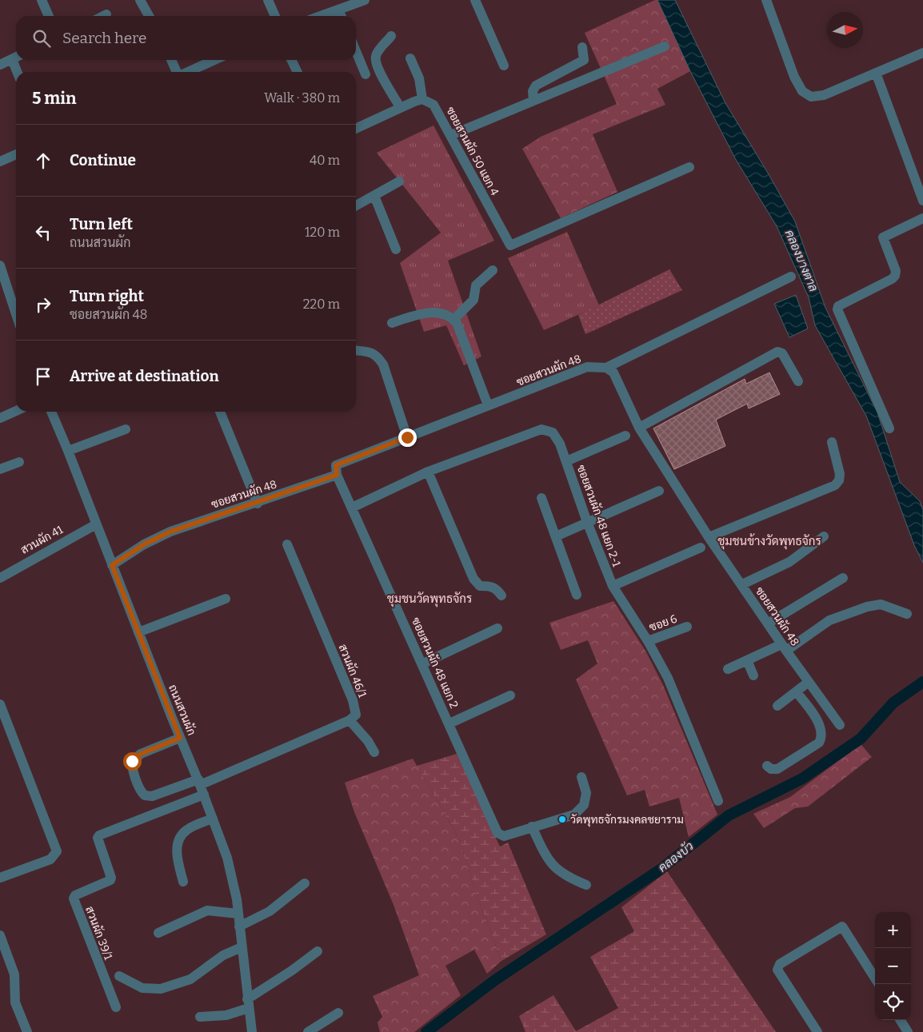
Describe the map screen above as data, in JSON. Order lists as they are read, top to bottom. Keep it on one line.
{"streets":{"street":["ซอยสวนผัก 50 แยก 4","ซอยสวนผัก 48","ซอยสวนผัก 48 แยก 2-1","สวนผัก 41","ซอย 6","ซอยสวนผัก 48 แยก 2","สวนผัก 46/1","ถนนสวนผัก","สวนผัก 39/1"]},"crossings":[["ซอยสวนผัก 48","ซอยสวนผัก 48 แยก 2"],["ซอยสวนผัก 48","ถนนสวนผัก"],["ซอยสวนผัก 48 แยก 2-1","ซอย 6"],["ซอยสวนผัก 48 แยก 2-1","ซอยสวนผัก 48 แยก 2"],["สวนผัก 41","ถนนสวนผัก"],["ถนนสวนผัก","สวนผัก 39/1"]],"districts":["ชุมชนข้างวัดพุทธจักร","ชุมชนวัดพุทธจักร"],"water":["คลองบางตาล","คลองบัว"],"places":["วัดพุทธจักรมงคลชยาราม"],"north":"right","page":{"search":"Search here","heading":["5 min","Walk · 380 m"],"list":[["Continue","40 m"],["Turn left","ถนนสวนผัก","120 m"],["Turn right","ซอยสวนผัก 48","220 m"],"Arrive at destination"],"map_buttons":["+","−"]}}
